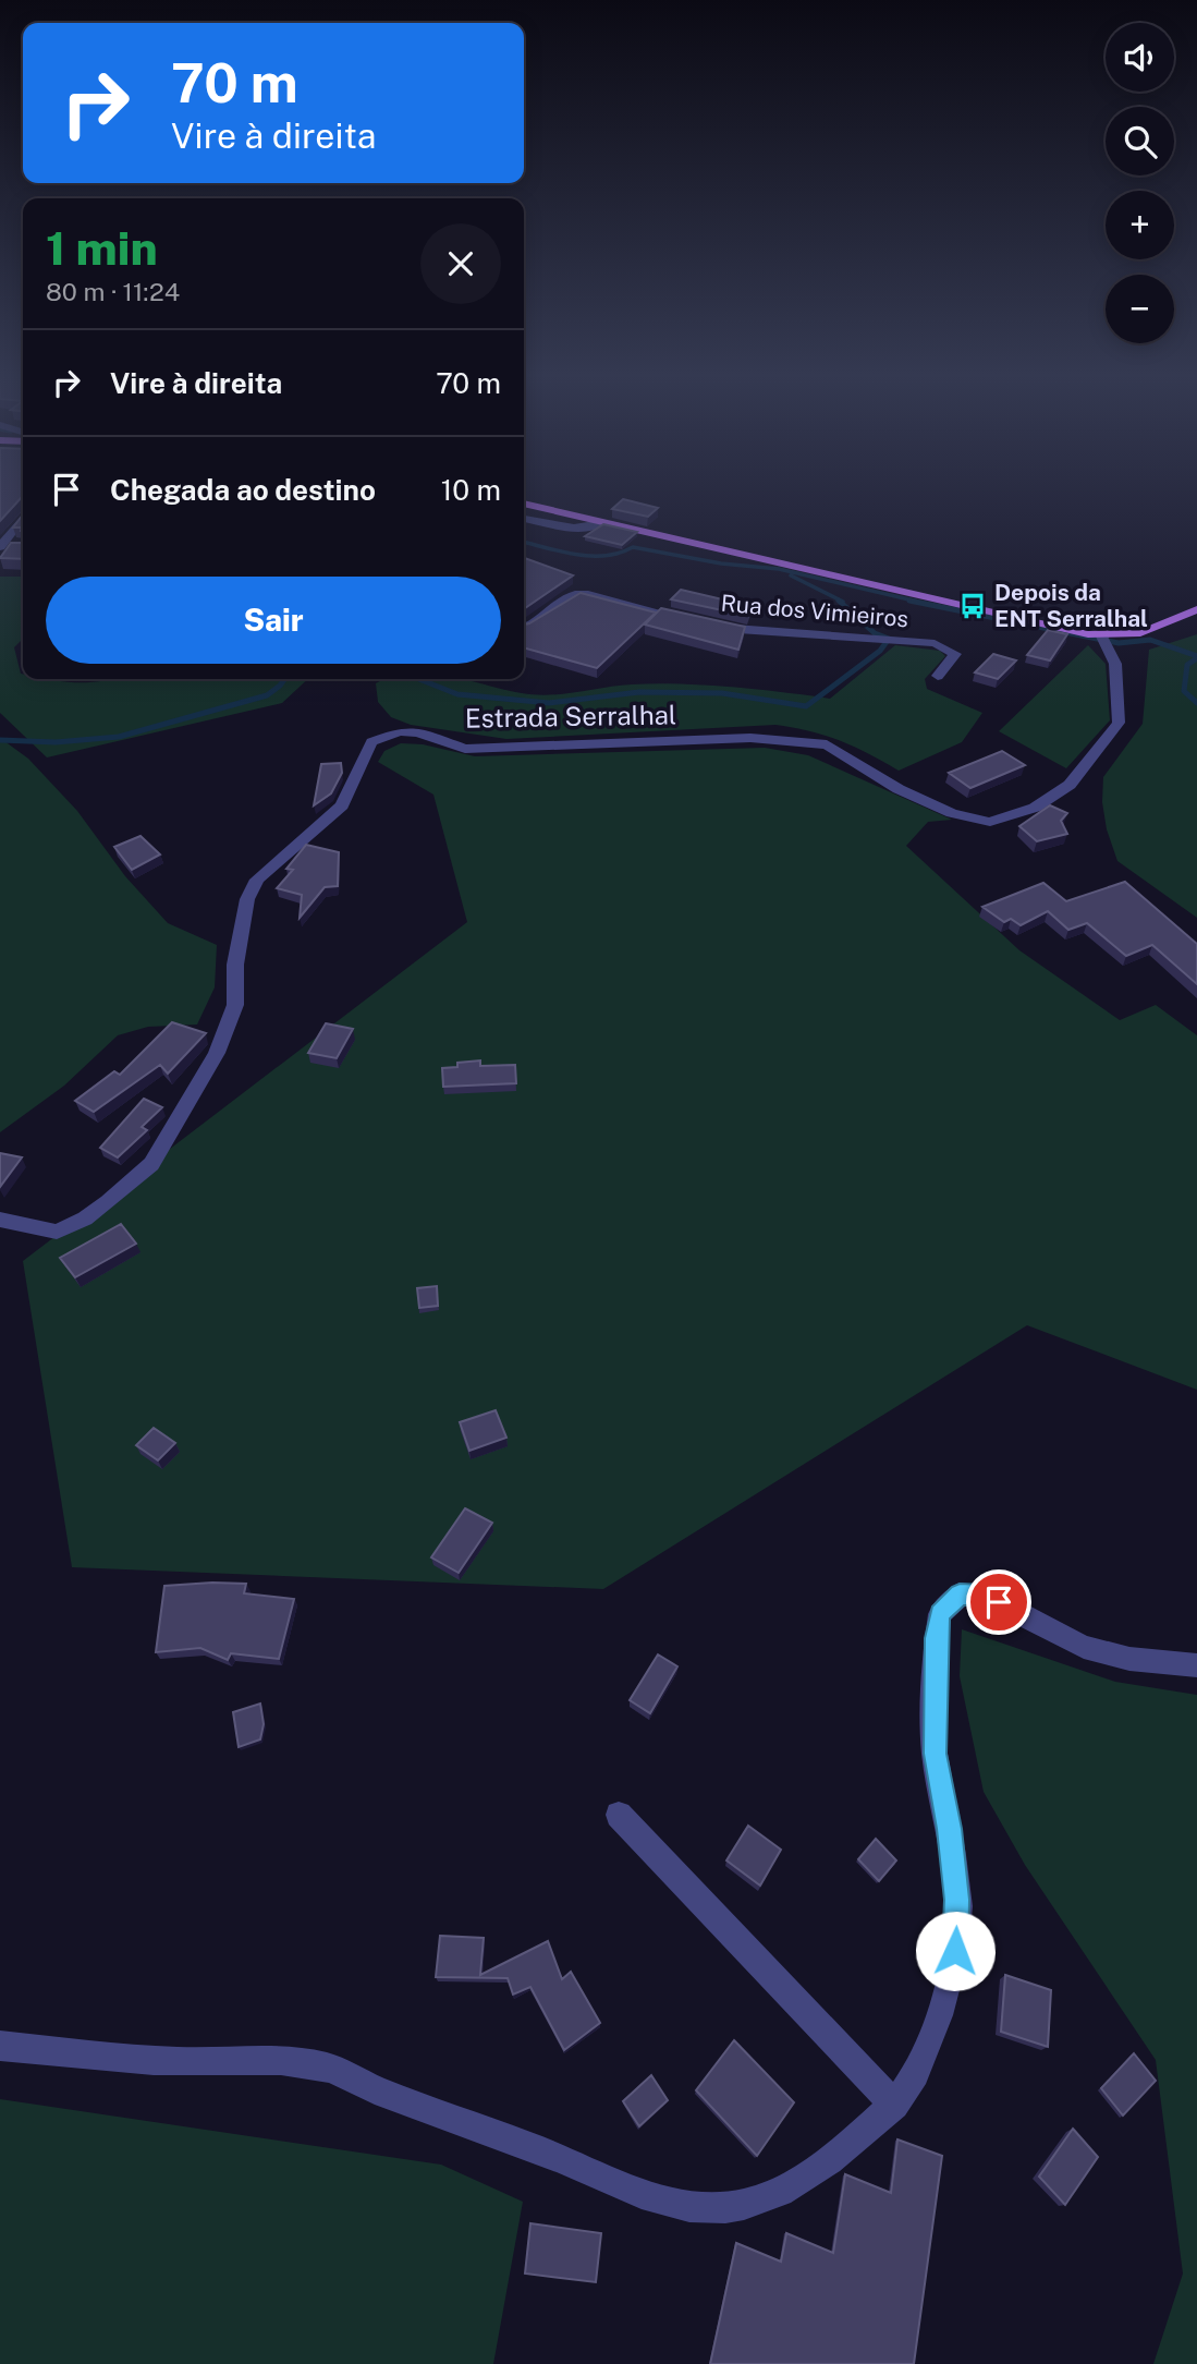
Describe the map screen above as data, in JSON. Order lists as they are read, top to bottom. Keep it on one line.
{"streets":{"street":["Rua dos Vimieiros","Estrada Serralhal"]},"places":{"bus stop":["Depois da ENT Serralhal"]},"page":{"map_buttons":["+","−"],"turn":["70 m","Vire à direita"],"heading":["1 min","80 m · 11:24"],"list":[{"name":"Vire à direita","value":"70 m"},{"name":"Chegada ao destino","value":"10 m"}],"buttons":"Sair"}}
